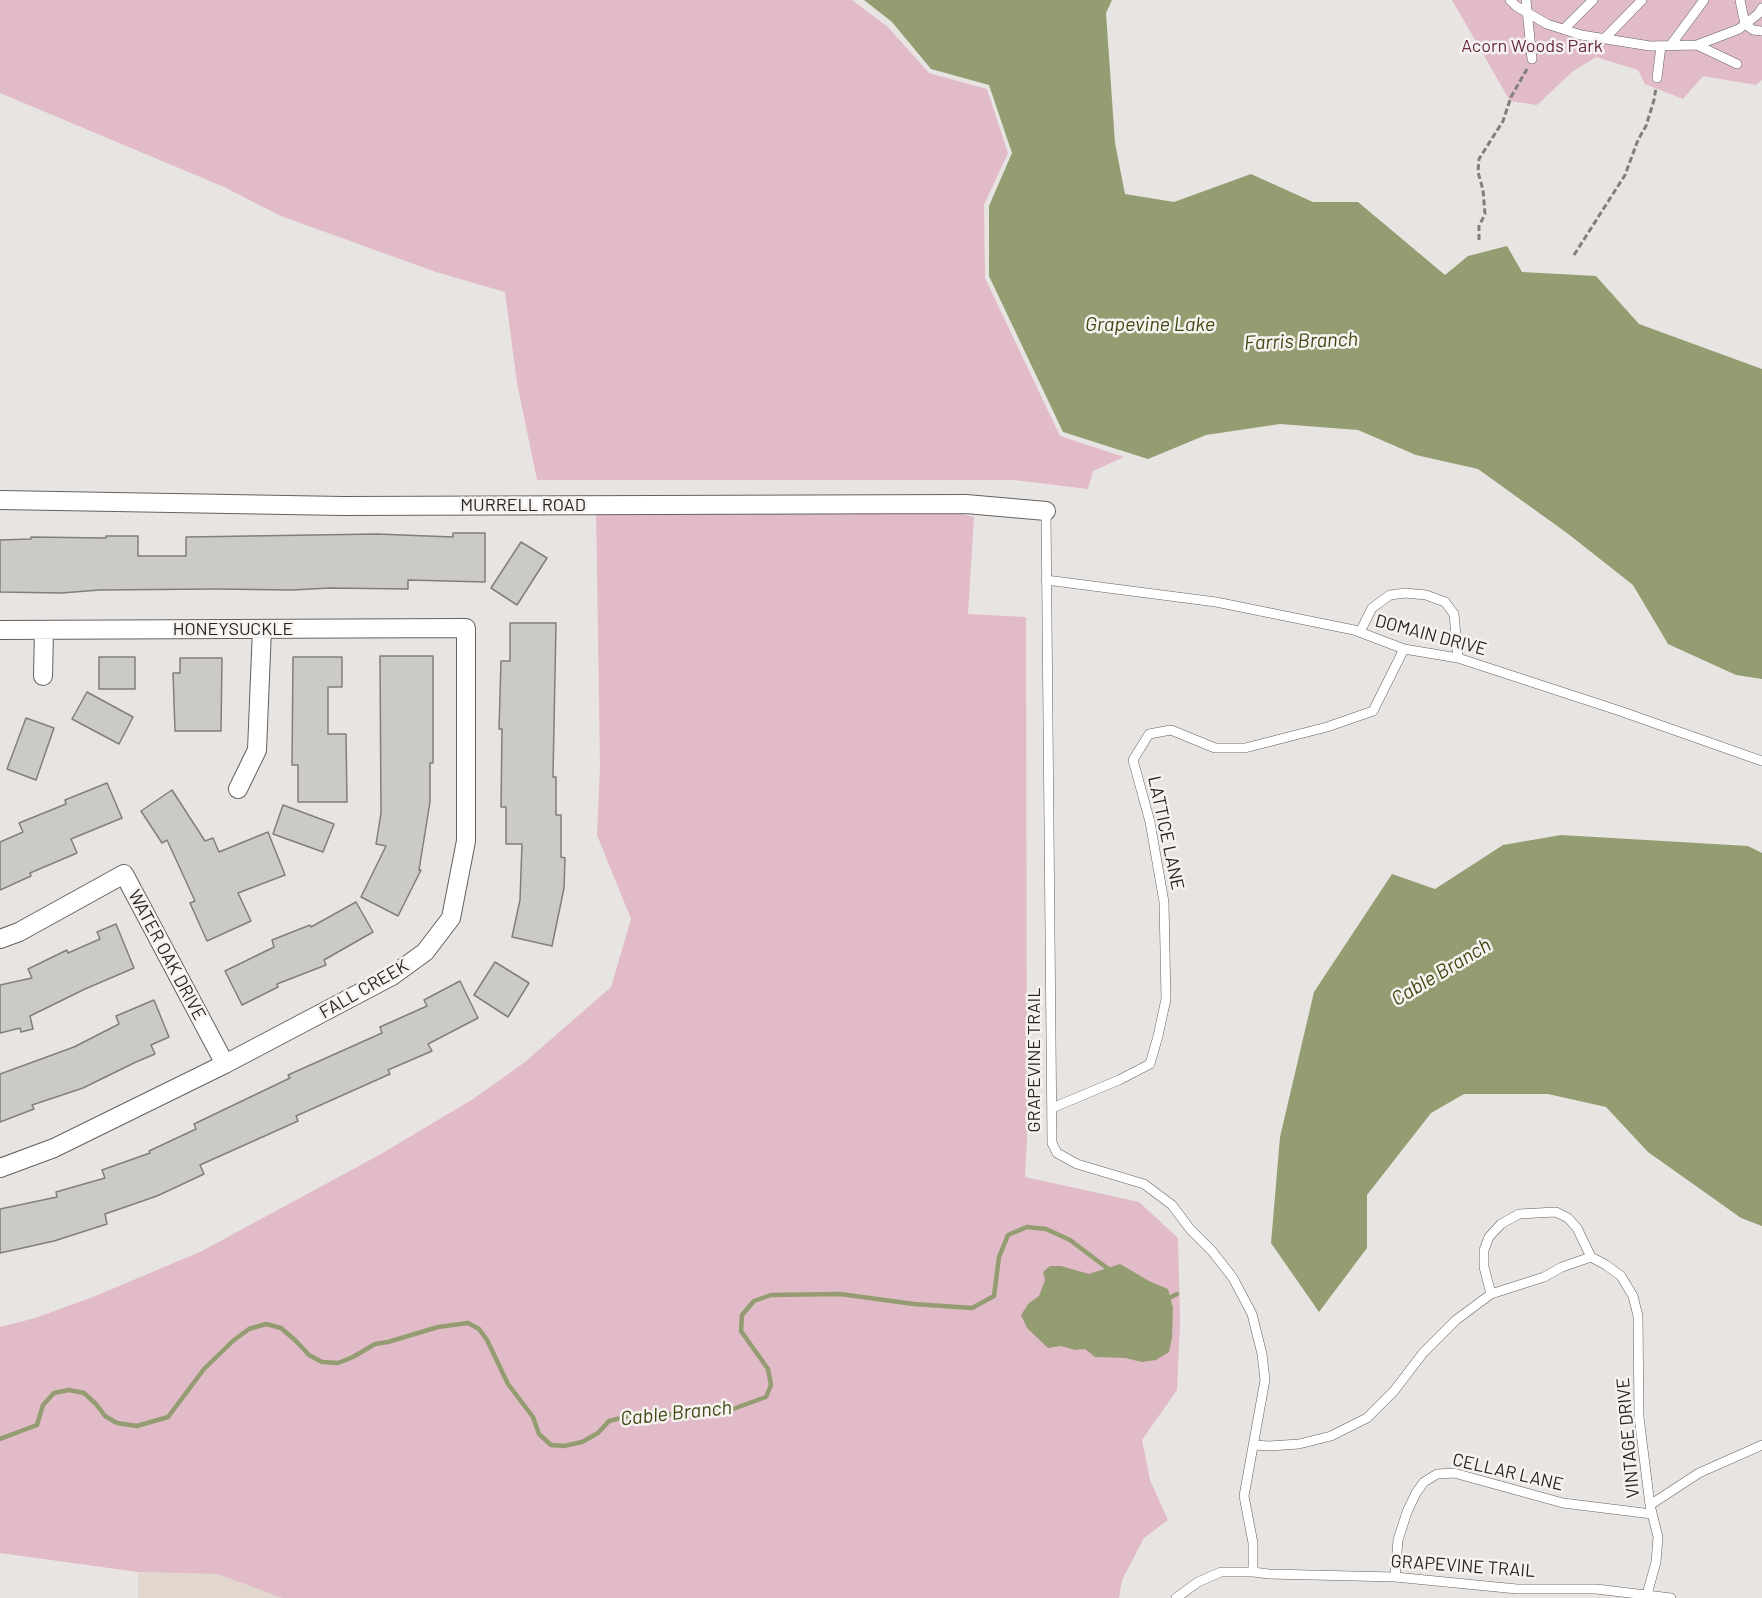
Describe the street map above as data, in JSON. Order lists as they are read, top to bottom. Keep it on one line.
{"streets":{"street":["MURRELL ROAD","HONEYSUCKLE","WATER OAK DRIVE","FALL CREEK"],"lane":["DOMAIN DRIVE","LATTICE LANE","GRAPEVINE TRAIL","VINTAGE DRIVE","CELLAR LANE"]},"crossings":[["MURRELL ROAD","GRAPEVINE TRAIL"],["HONEYSUCKLE","FALL CREEK"],["DOMAIN DRIVE","LATTICE LANE"],["DOMAIN DRIVE","GRAPEVINE TRAIL"],["LATTICE LANE","GRAPEVINE TRAIL"],["WATER OAK DRIVE","FALL CREEK"],["GRAPEVINE TRAIL","VINTAGE DRIVE"],["GRAPEVINE TRAIL","CELLAR LANE"],["VINTAGE DRIVE","CELLAR LANE"]],"water":["Grapevine Lake","Farris Branch","Cable Branch"],"parks":["Acorn Woods Park"]}
